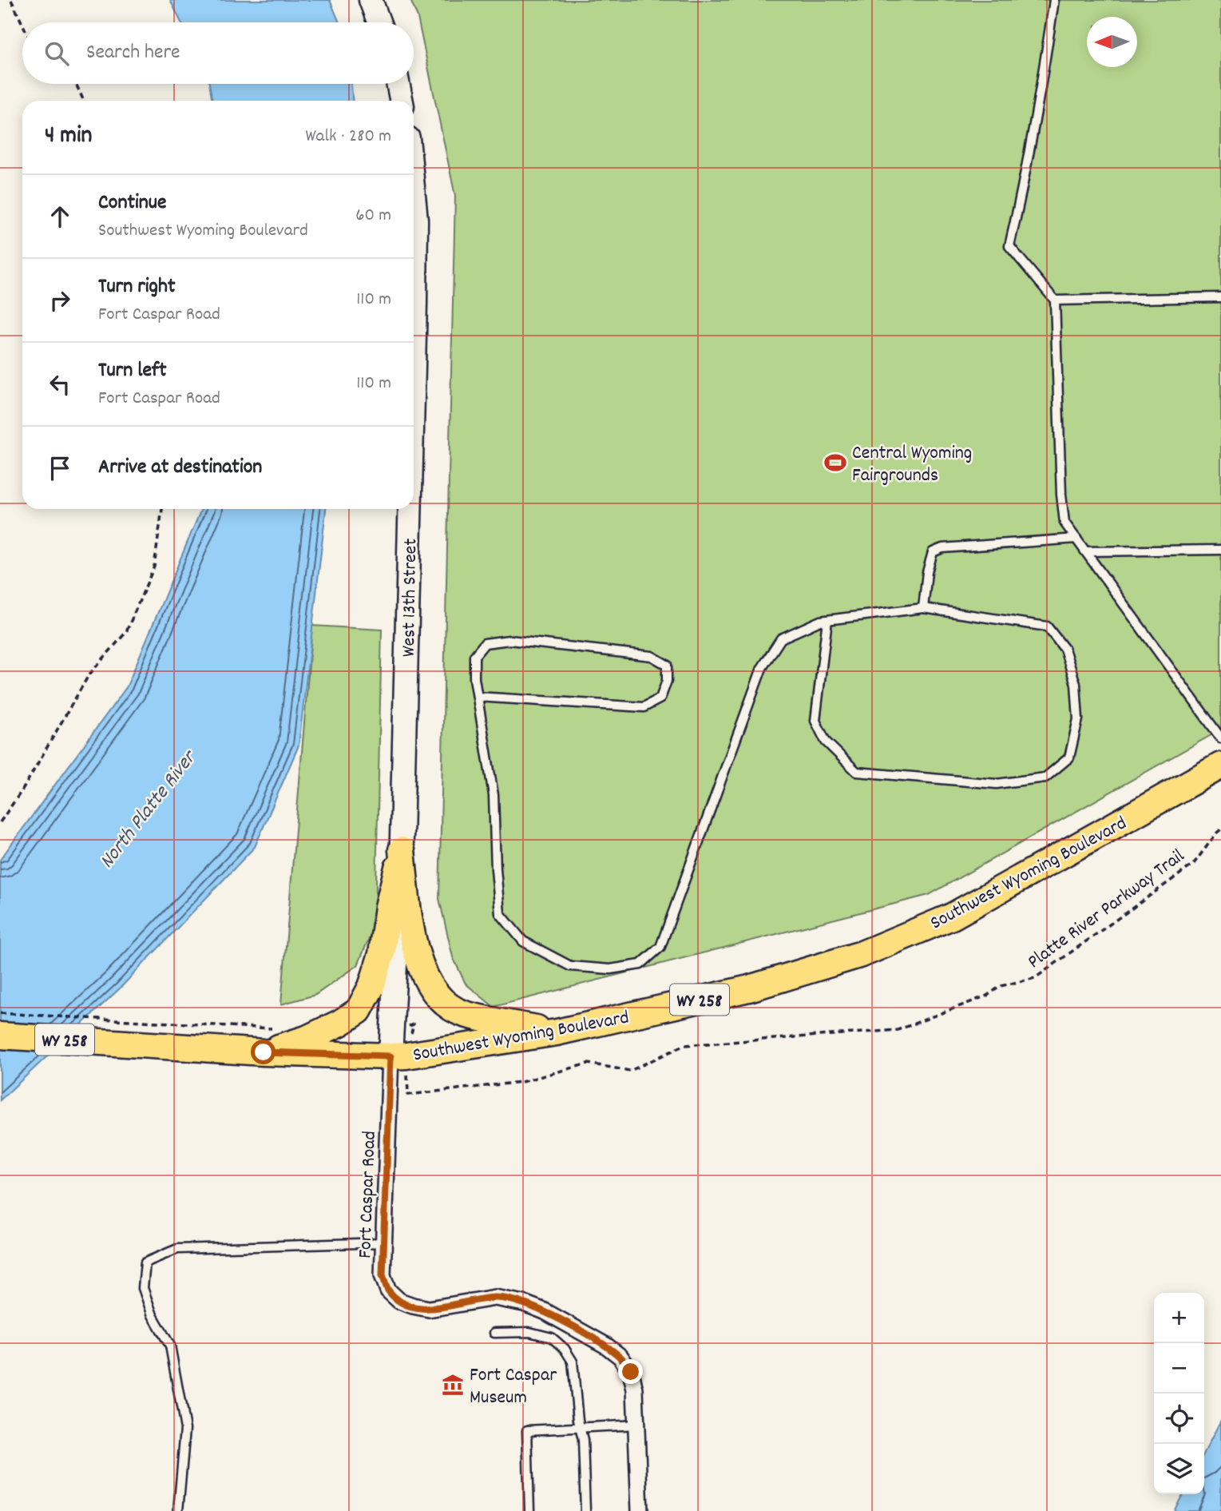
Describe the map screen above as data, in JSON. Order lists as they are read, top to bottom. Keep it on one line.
{"streets":{"main road":["West 13th Street","Southwest Wyoming Boulevard","WY 258"],"street":["Fort Caspar Road"],"path":["Platte River Parkway Trail"]},"crossings":[["West 13th Street","Southwest Wyoming Boulevard"],["West 13th Street","Fort Caspar Road"],["Southwest Wyoming Boulevard","Fort Caspar Road"]],"water":["North Platte River"],"places":{"sports":["Central Wyoming Fairgrounds"],"museum":["Fort Caspar Museum"]},"north":"left","page":{"search":"Search here","heading":["4 min","Walk · 280 m"],"list":[["Continue","Southwest Wyoming Boulevard","60 m"],["Turn right","Fort Caspar Road","110 m"],["Turn left","Fort Caspar Road","110 m"],"Arrive at destination"],"map_buttons":["+","−"]}}
